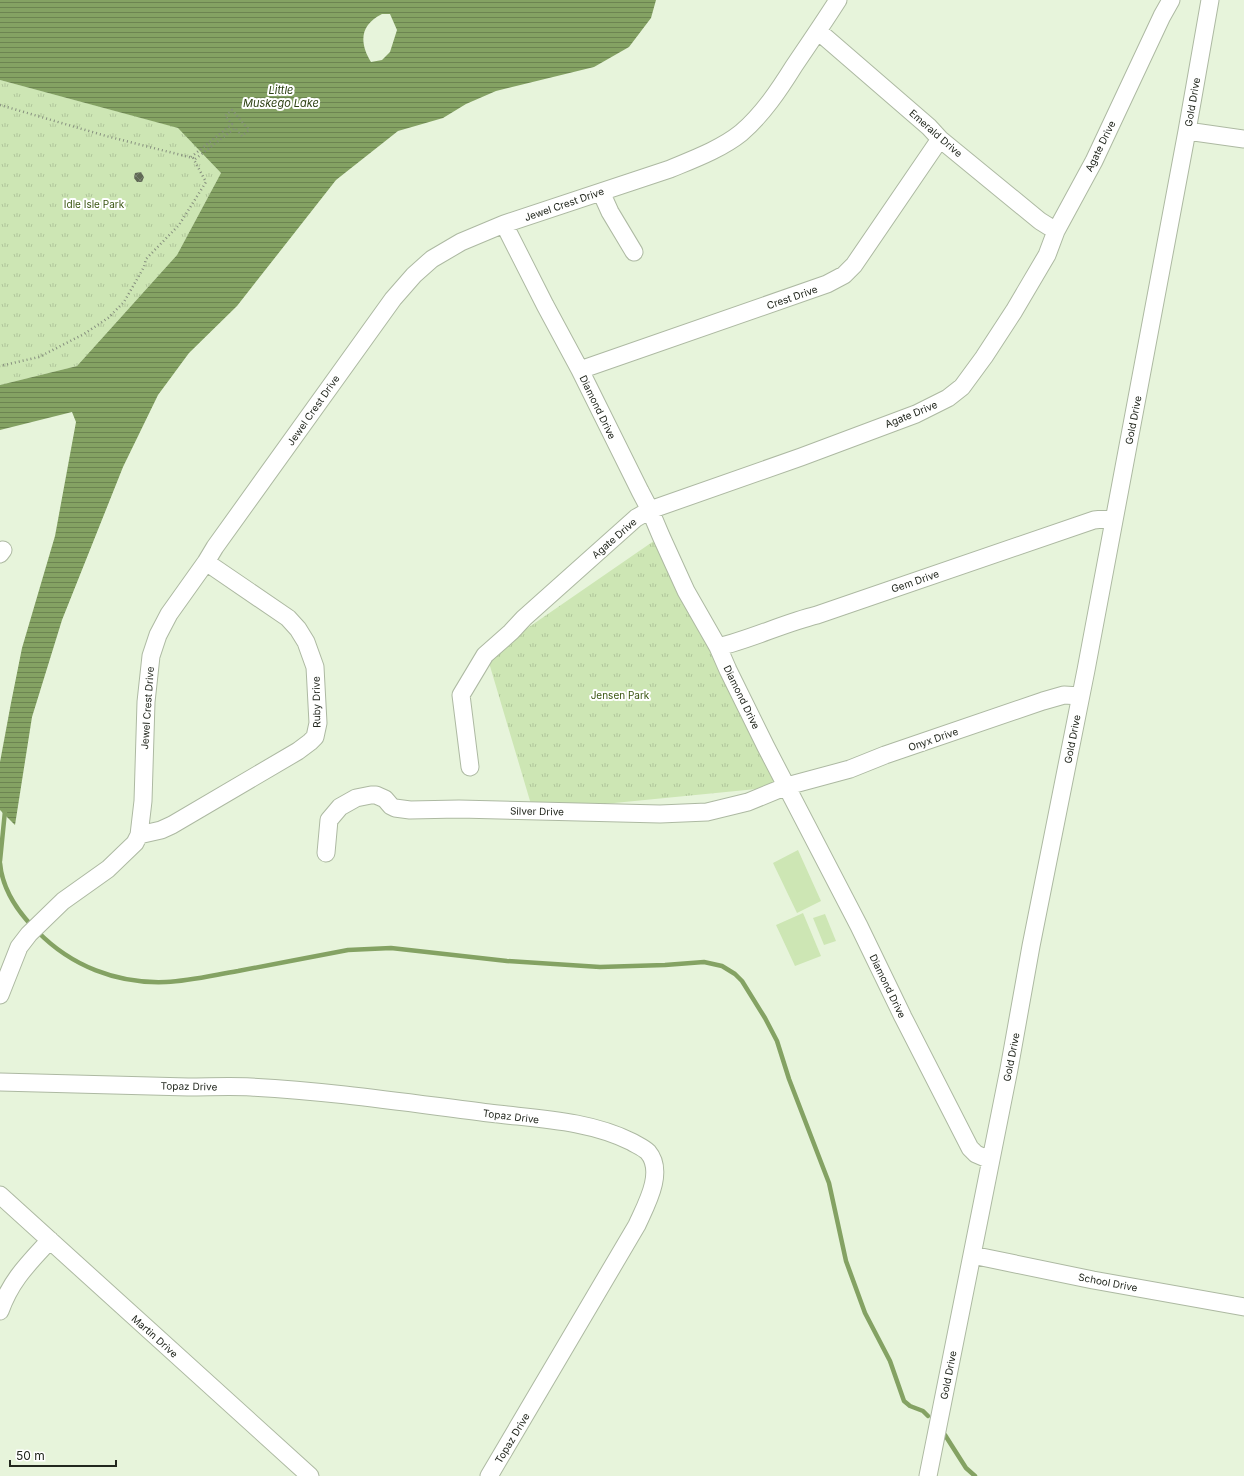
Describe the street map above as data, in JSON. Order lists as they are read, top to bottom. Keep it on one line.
{"streets":{"street":["Gold Drive","Emerald Drive","Agate Drive","Jewel Crest Drive","Crest Drive","Diamond Drive","Gem Drive","Ruby Drive","Onyx Drive","Silver Drive","Topaz Drive","School Drive","Martin Drive"]},"crossings":[["Gold Drive","Diamond Drive"],["Gold Drive","Gem Drive"],["Gold Drive","Onyx Drive"],["Gold Drive","School Drive"],["Emerald Drive","Agate Drive"],["Emerald Drive","Jewel Crest Drive"],["Emerald Drive","Crest Drive"],["Agate Drive","Diamond Drive"],["Jewel Crest Drive","Diamond Drive"],["Jewel Crest Drive","Ruby Drive"],["Crest Drive","Diamond Drive"],["Diamond Drive","Gem Drive"],["Diamond Drive","Onyx Drive"],["Diamond Drive","Silver Drive"],["Onyx Drive","Silver Drive"]],"water":["Little Muskego Lake"],"parks":["Idle Isle Park","Jensen Park"],"scale_bar":"50 m"}
